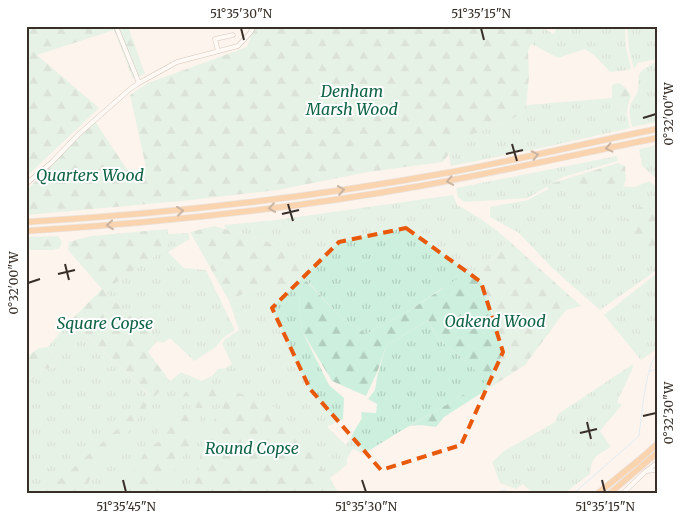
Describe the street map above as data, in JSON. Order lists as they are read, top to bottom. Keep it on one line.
{"parks":["Denham Marsh Wood","Quarters Wood","Oakend Wood","Square Copse","Round Copse"],"coordinates":["51°35'30\"N","51°35'15\"N","0°32'00\"W","0°32'30\"W","51°35'45\"N"]}
